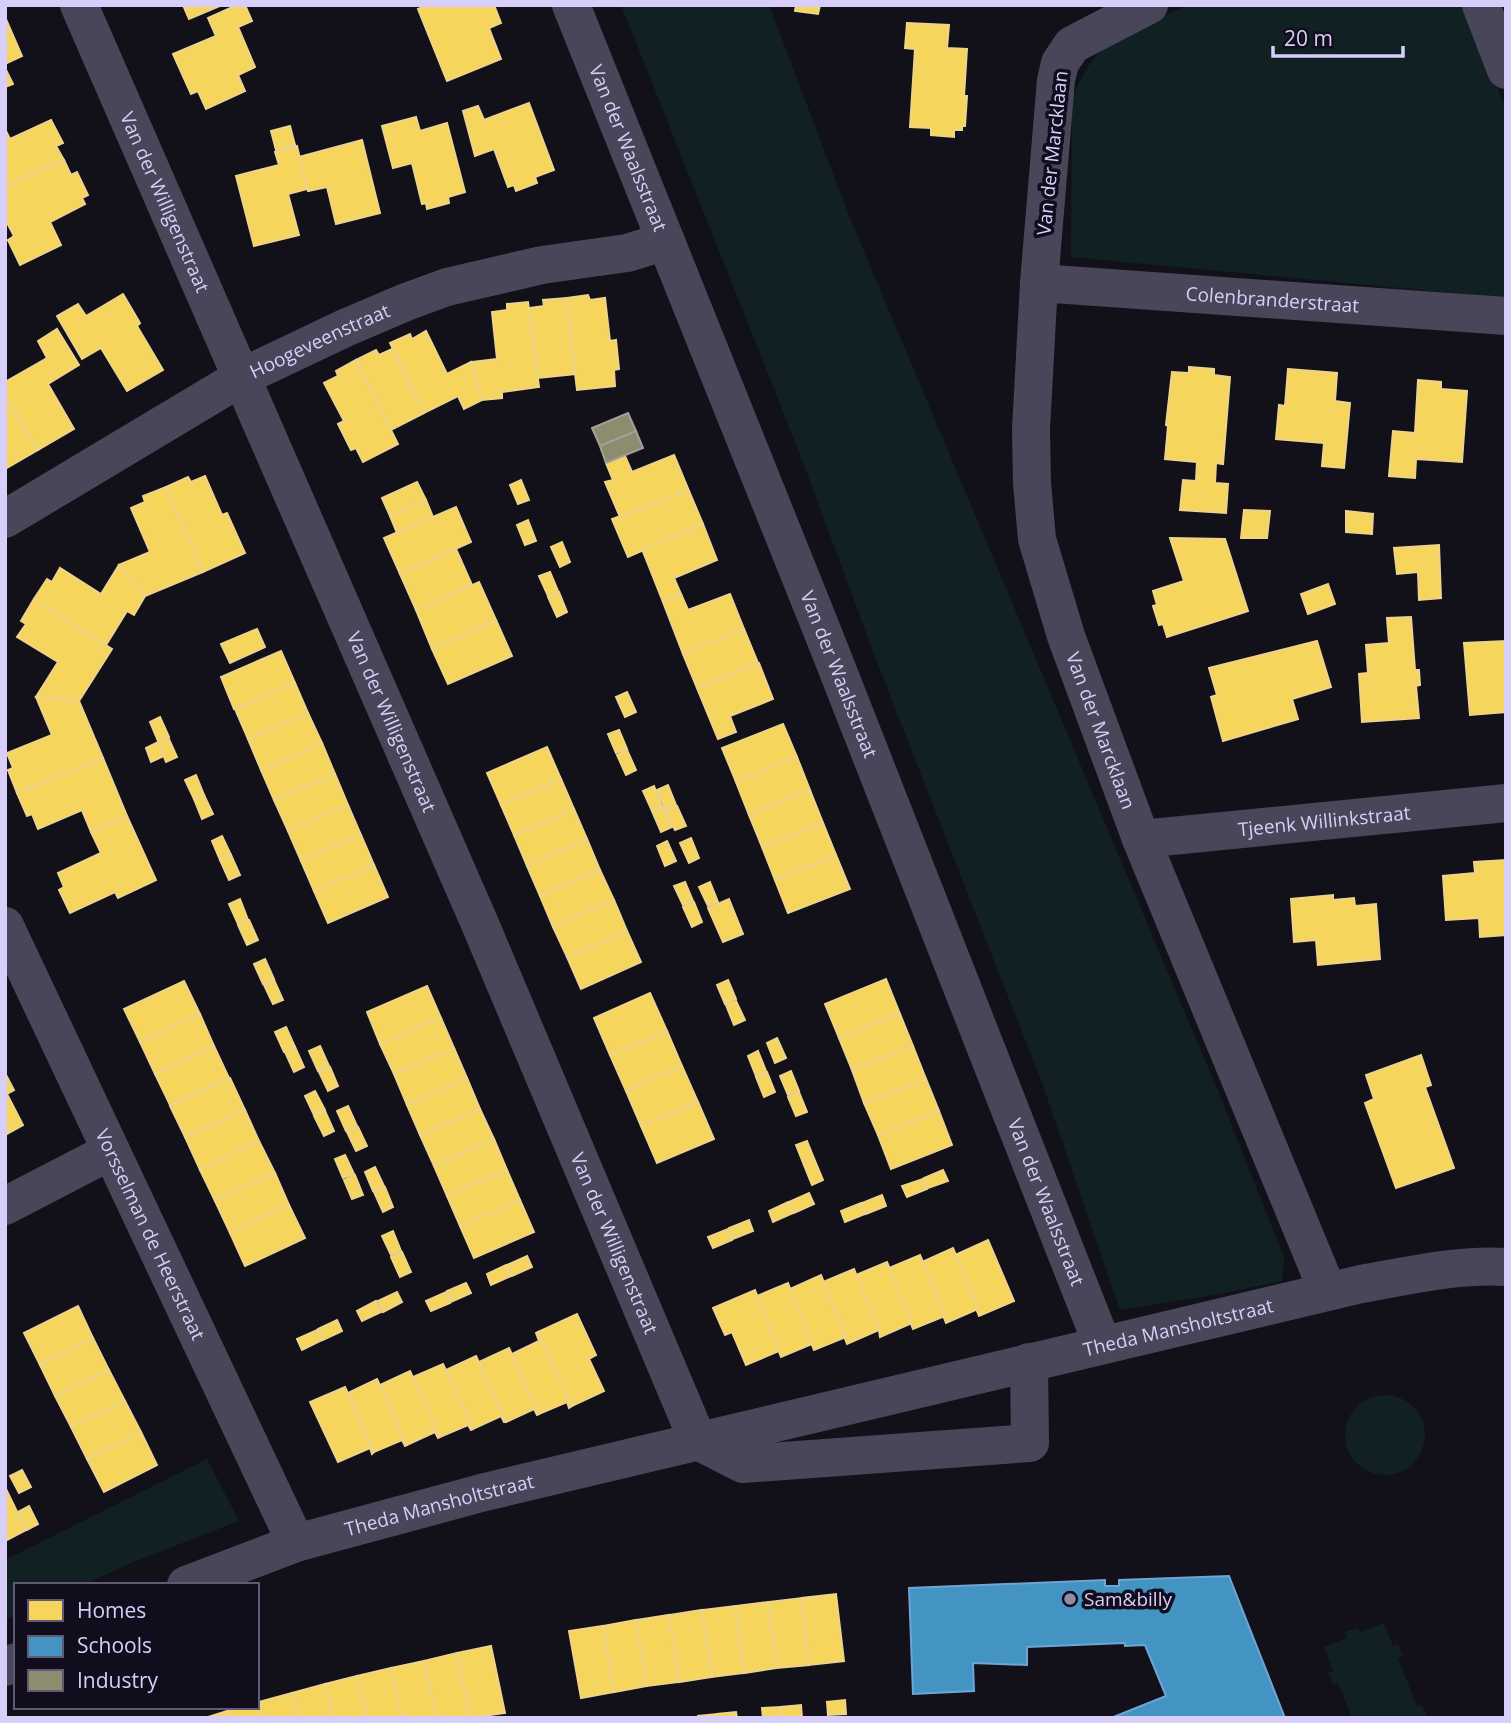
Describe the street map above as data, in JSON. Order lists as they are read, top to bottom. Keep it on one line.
{"streets":{"street":["Van der Waalsstraat","Van der Marcklaan","Van der Willigenstraat","Colenbranderstraat","Hoogeveenstraat","Tjeenk Willinkstraat","Vorsselman de Heerstraat","Theda Mansholtstraat"]},"crossings":[["Van der Waalsstraat","Hoogeveenstraat"],["Van der Waalsstraat","Theda Mansholtstraat"],["Van der Marcklaan","Colenbranderstraat"],["Van der Marcklaan","Tjeenk Willinkstraat"],["Van der Marcklaan","Theda Mansholtstraat"],["Van der Willigenstraat","Hoogeveenstraat"],["Van der Willigenstraat","Theda Mansholtstraat"],["Vorsselman de Heerstraat","Theda Mansholtstraat"]],"places":["Sam&billy"],"legend":["Homes","Schools","Industry"],"scale_bar":"20 m"}
